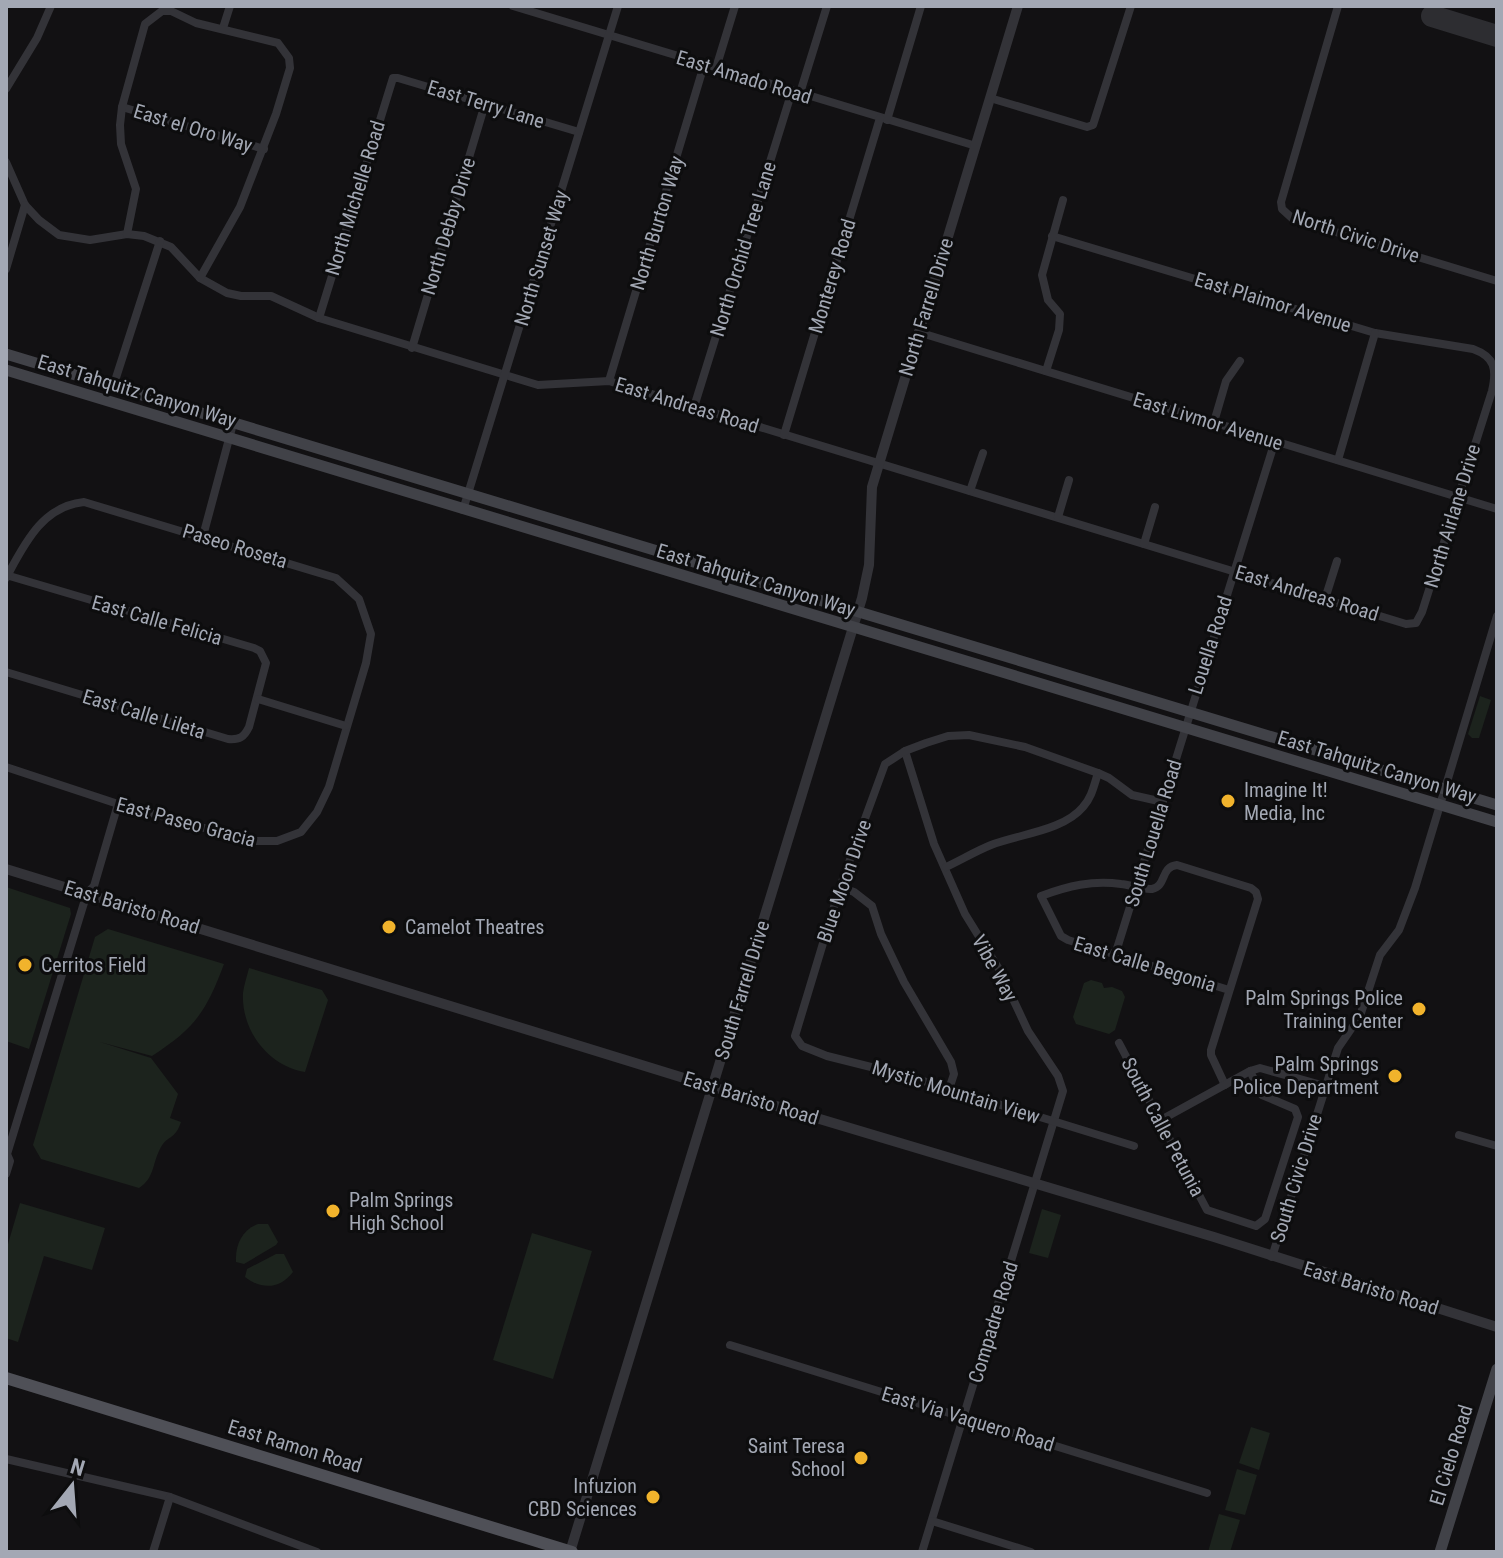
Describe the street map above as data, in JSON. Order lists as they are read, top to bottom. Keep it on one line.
{"streets":{"main road":["East Tahquitz Canyon Way","East Ramon Road","El Cielo Road"],"street":["East Amado Road","East Terry Lane","East el Oro Way","North Michelle Road","North Burton Way","North Debby Drive","North Civic Drive","North Orchid Tree Lane","North Sunset Way","Monterey Road","East Plaimor Avenue","North Farrell Drive","East Andreas Road","East Livmor Avenue","North Airlane Drive","Paseo Roseta","East Calle Felicia","Louella Road","East Calle Lileta","East Paseo Gracia","South Louella Road","Blue Moon Drive","East Baristo Road","East Calle Begonia","Vibe Way","South Farrell Drive","Mystic Mountain View","South Calle Petunia","South Civic Drive","Compadre Road","East Via Vaquero Road"]},"crossings":[["East Amado Road","North Burton Way"],["East Amado Road","North Orchid Tree Lane"],["East Amado Road","North Sunset Way"],["East Amado Road","Monterey Road"],["East Amado Road","North Farrell Drive"],["East Terry Lane","North Michelle Road"],["East Terry Lane","North Debby Drive"],["East Terry Lane","North Sunset Way"],["North Michelle Road","East Andreas Road"],["North Burton Way","East Andreas Road"],["North Debby Drive","East Andreas Road"],["North Orchid Tree Lane","East Andreas Road"],["North Sunset Way","East Tahquitz Canyon Way"],["North Sunset Way","East Andreas Road"],["Monterey Road","East Andreas Road"],["East Plaimor Avenue","North Airlane Drive"],["North Farrell Drive","East Tahquitz Canyon Way"],["North Farrell Drive","East Andreas Road"],["North Farrell Drive","East Livmor Avenue"],["North Farrell Drive","South Farrell Drive"],["East Tahquitz Canyon Way","Louella Road"],["East Tahquitz Canyon Way","South Louella Road"],["East Tahquitz Canyon Way","South Farrell Drive"],["East Tahquitz Canyon Way","South Civic Drive"],["East Andreas Road","North Airlane Drive"],["East Andreas Road","Louella Road"],["East Livmor Avenue","North Airlane Drive"],["East Livmor Avenue","Louella Road"],["Paseo Roseta","East Calle Felicia"],["Paseo Roseta","East Paseo Gracia"],["East Calle Felicia","East Calle Lileta"],["Louella Road","South Louella Road"],["South Louella Road","East Calle Begonia"],["Blue Moon Drive","Vibe Way"],["Blue Moon Drive","Mystic Mountain View"],["East Baristo Road","Vibe Way"],["East Baristo Road","South Farrell Drive"],["East Baristo Road","South Civic Drive"],["East Baristo Road","Compadre Road"],["Vibe Way","Mystic Mountain View"],["Vibe Way","Compadre Road"],["South Farrell Drive","East Ramon Road"],["Compadre Road","East Via Vaquero Road"]],"places":["Imagine It! Media, Inc","Camelot Theatres","Cerritos Field","Palm Springs Police Training Center","Palm Springs Police Department","Palm Springs High School","Saint Teresa School","Infuzion CBD Sciences"],"north":"top"}
